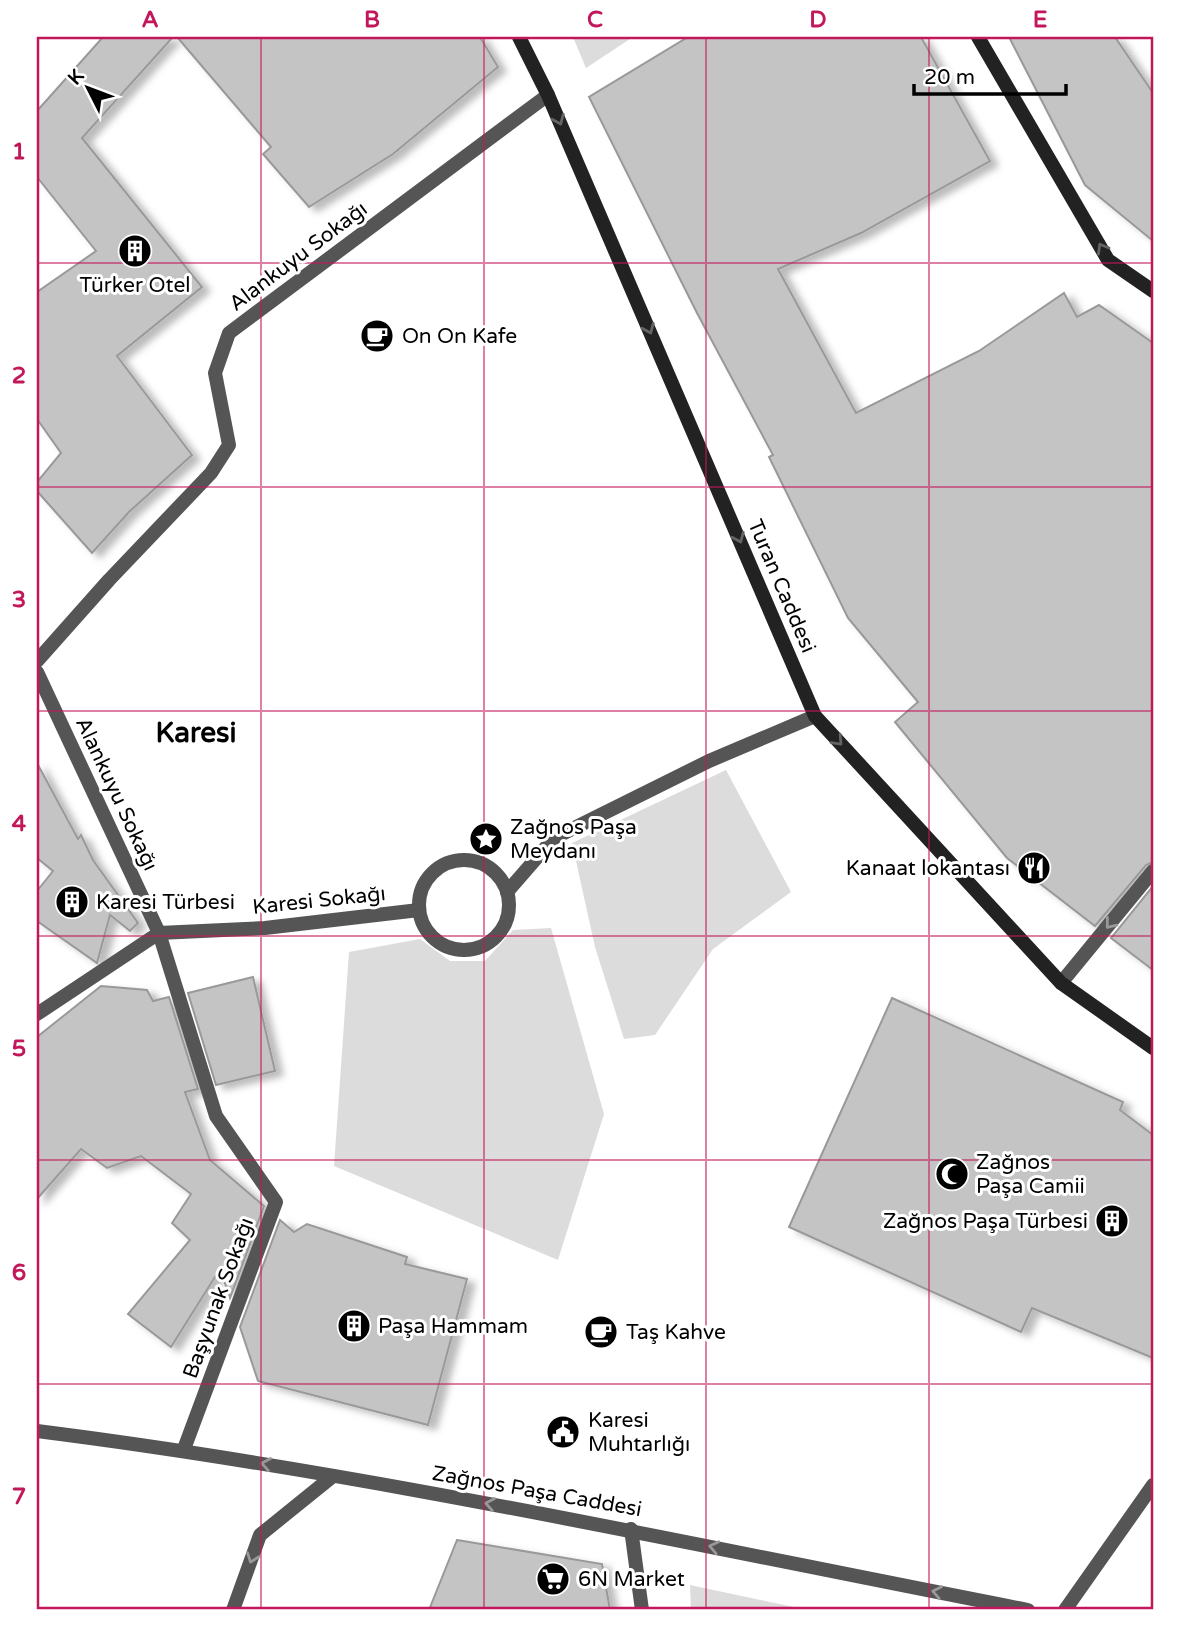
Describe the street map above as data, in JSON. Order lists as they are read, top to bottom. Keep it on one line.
{"streets":{"main road":["Turan Caddesi"],"street":["Alankuyu Sokağı","Karesi Sokağı","Başyunak Sokağı","Zağnos Paşa Caddesi"]},"crossings":[["Alankuyu Sokağı","Turan Caddesi"],["Alankuyu Sokağı","Karesi Sokağı"],["Alankuyu Sokağı","Başyunak Sokağı"],["Karesi Sokağı","Başyunak Sokağı"],["Başyunak Sokağı","Zağnos Paşa Caddesi"]],"one_way":["Turan Caddesi","Zağnos Paşa Caddesi"],"districts":["Karesi"],"places":{"building":["Türker Otel","Karesi Türbesi","Zağnos Paşa Türbesi","Paşa Hammam"],"cafe":["On On Kafe","Taş Kahve"],"place":["Zağnos Paşa Meydanı"],"restaurant":["Kanaat lokantası"],"mosque":["Zağnos Paşa Camii"],"public building":["Karesi Muhtarlığı"],"supermarket":["6N Market"]},"scale_bar":"20 m","north":"top left","grid":{"columns":["A","B","C","D","E"],"rows":["1","2","3","4","5","6","7"]}}
